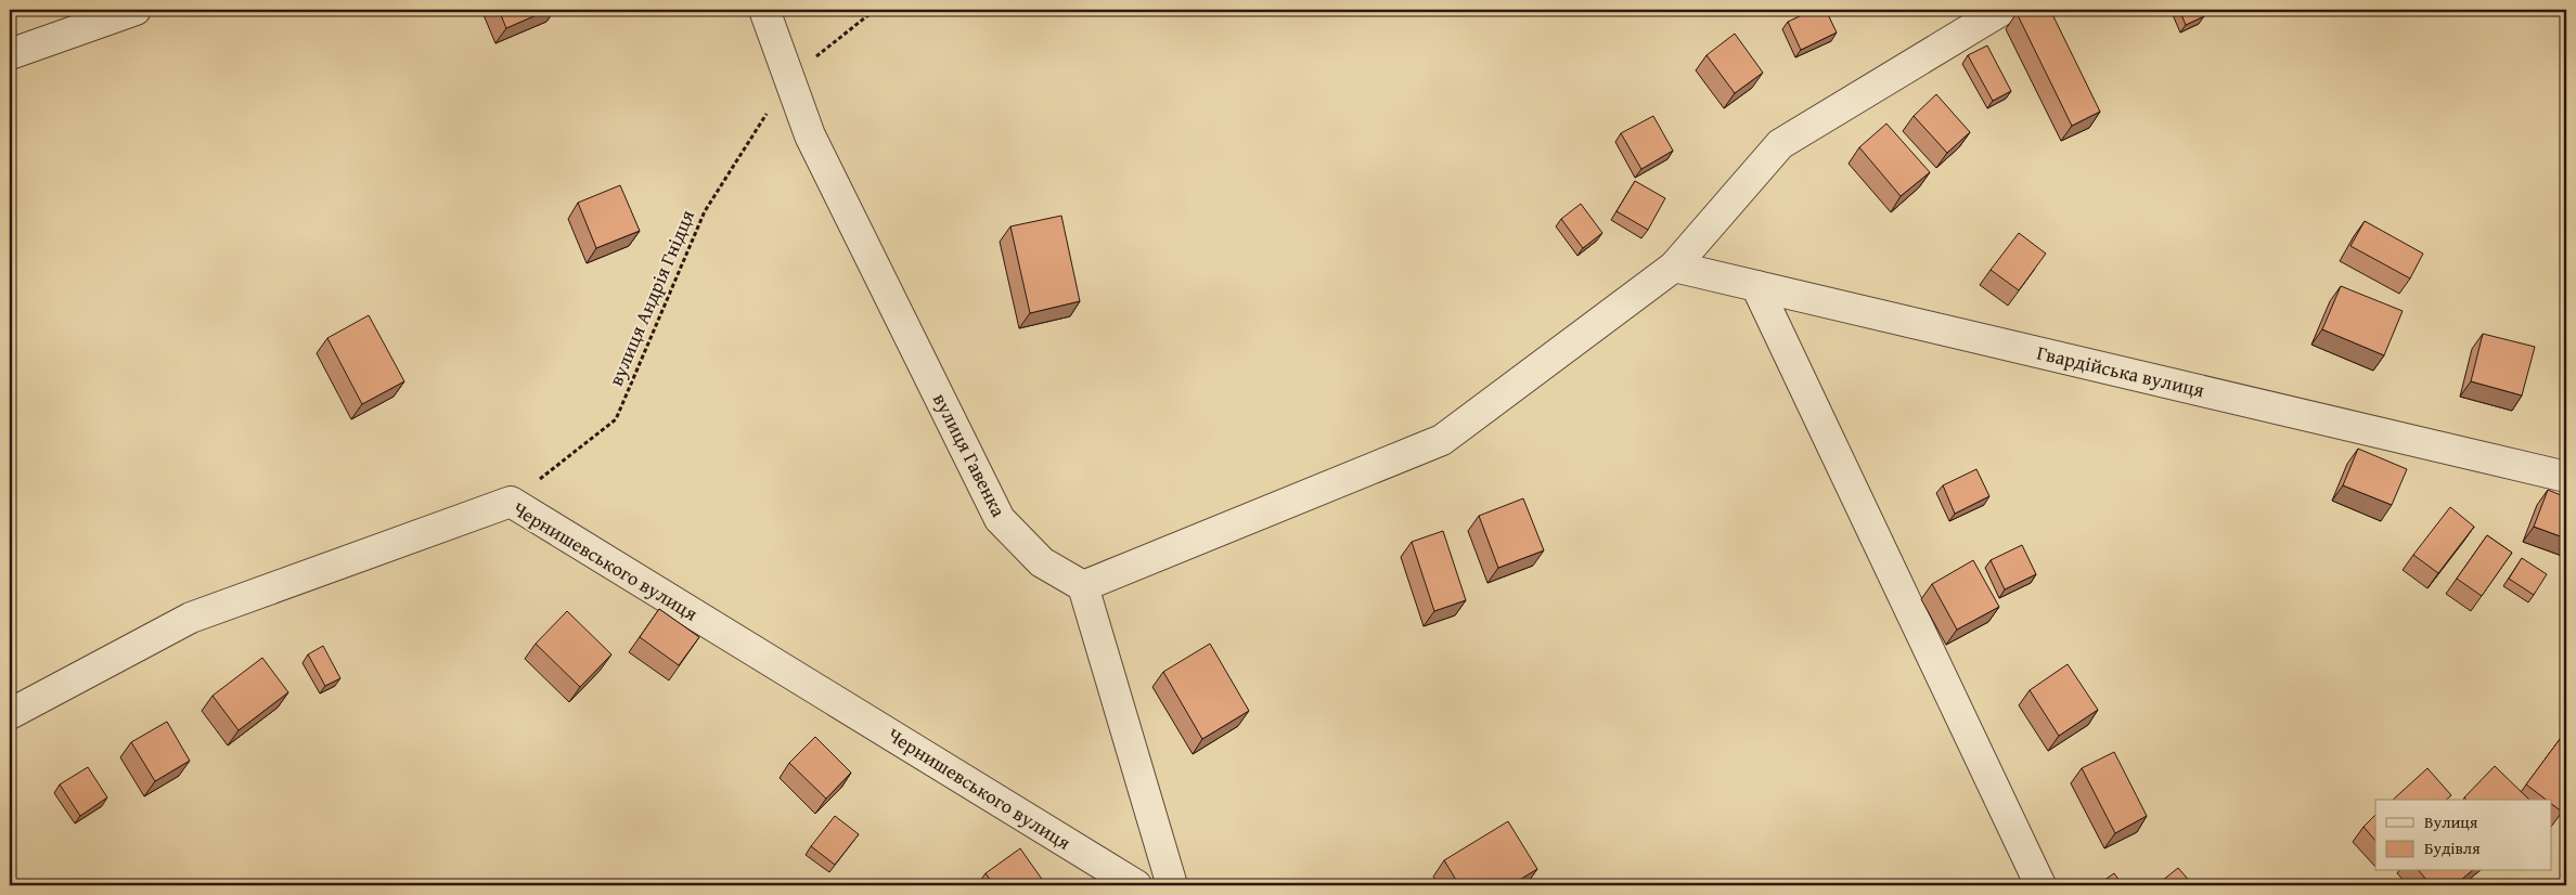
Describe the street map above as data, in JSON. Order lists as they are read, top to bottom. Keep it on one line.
{"streets":{"street":["Гвардійська вулиця","вулиця Гавенка","Чернишевського вулиця"],"path":["вулиця Андрія Гнідця"]},"crossings":[["вулиця Андрія Гнідця","вулиця Гавенка"],["вулиця Андрія Гнідця","Чернишевського вулиця"]],"legend":["Вулиця","Будівля"]}
